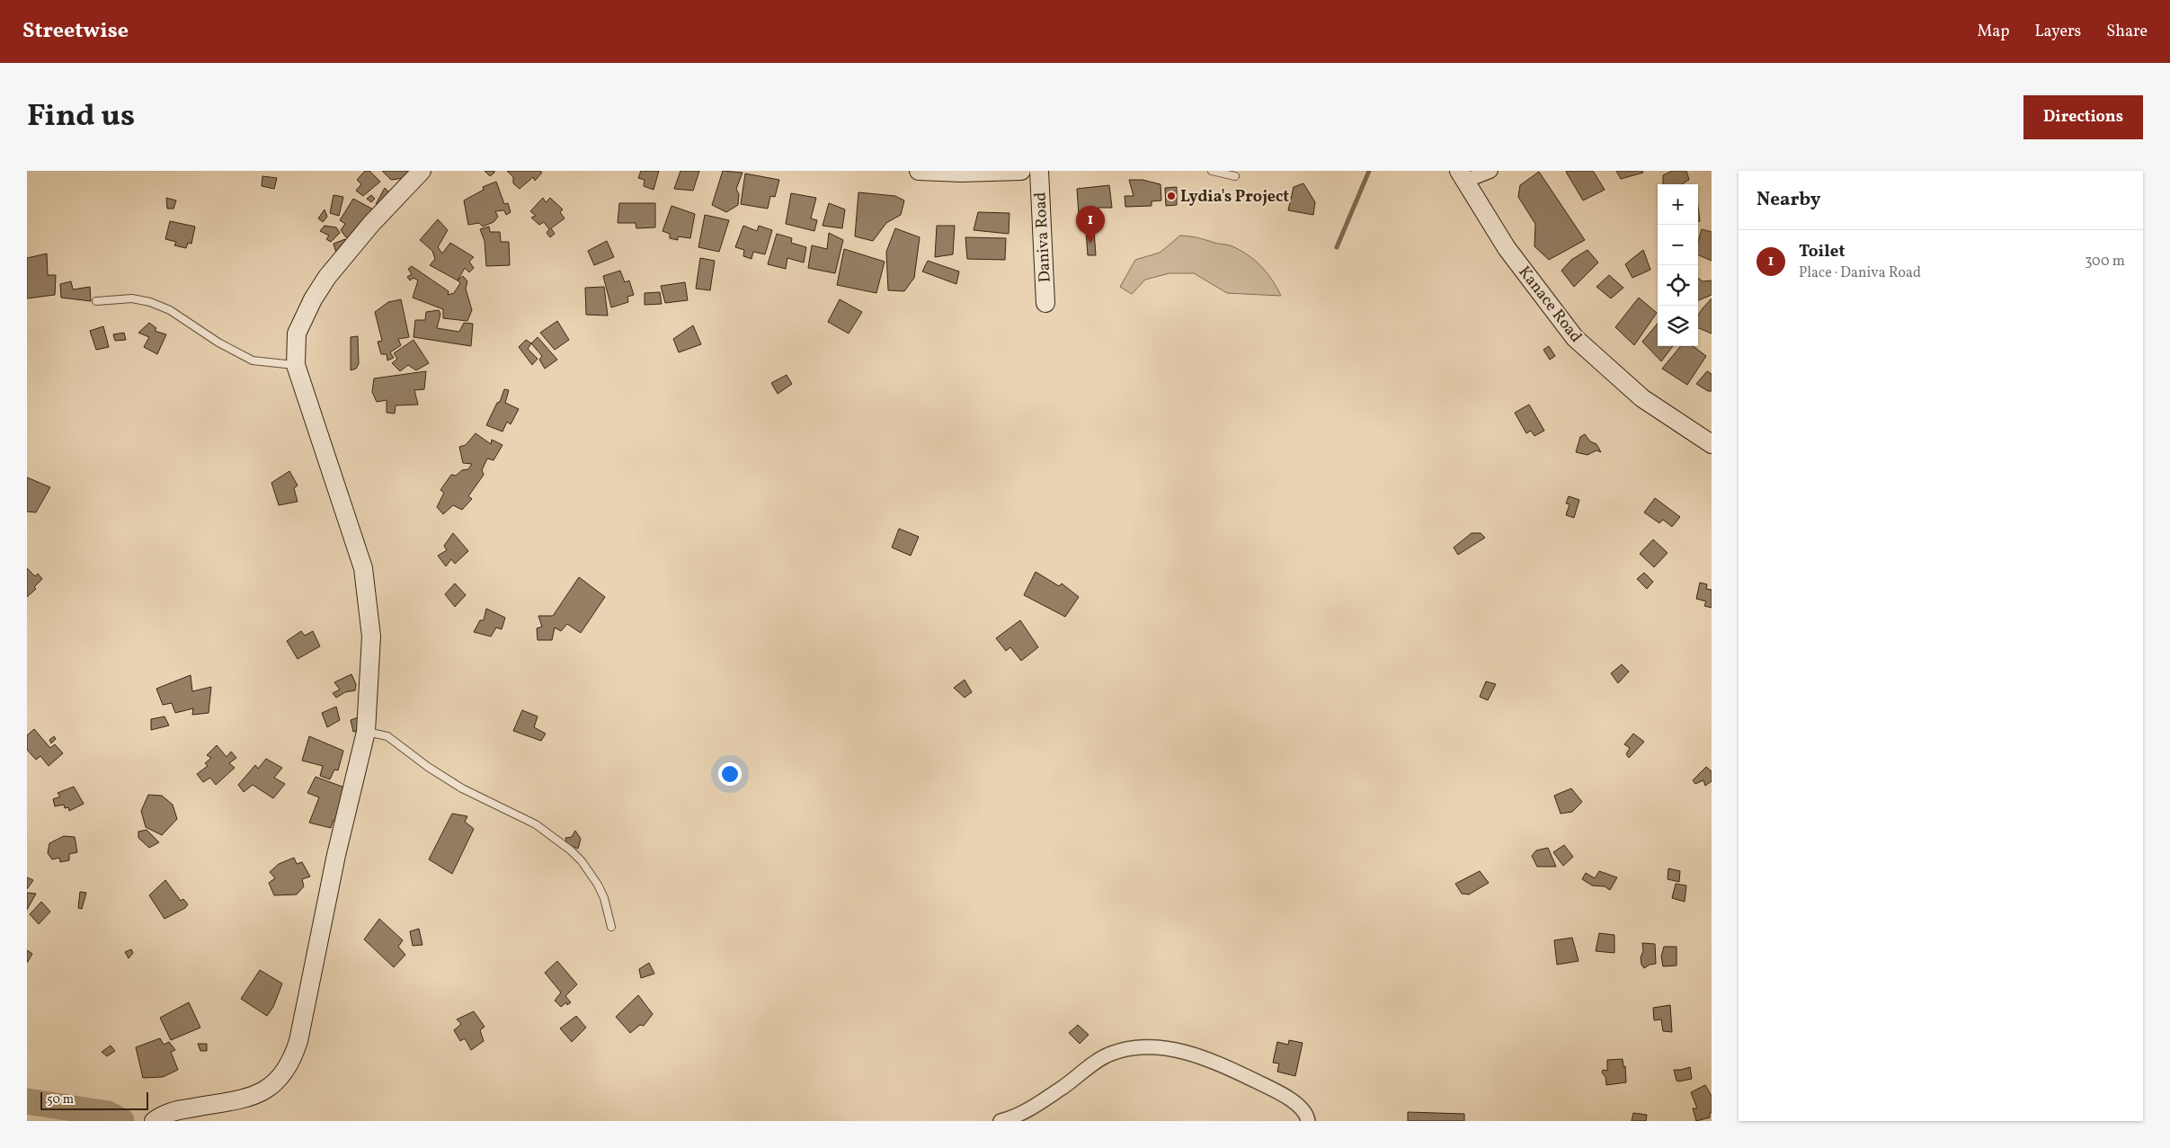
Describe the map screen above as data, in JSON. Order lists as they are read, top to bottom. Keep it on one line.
{"streets":{"street":["Daniva Road","Kanace Road"]},"places":["Lydia's Project"],"scale_bar":"50 m","page":{"header":"Streetwise","nav":["Map","Layers","Share"],"title":"Find us","buttons":"Directions","heading":"Nearby","map_buttons":["+","−"],"pins":"1","list":[{"mark":"1","name":"Toilet","note":"Place · Daniva Road","value":"300 m"}],"scale":"50 m"}}
